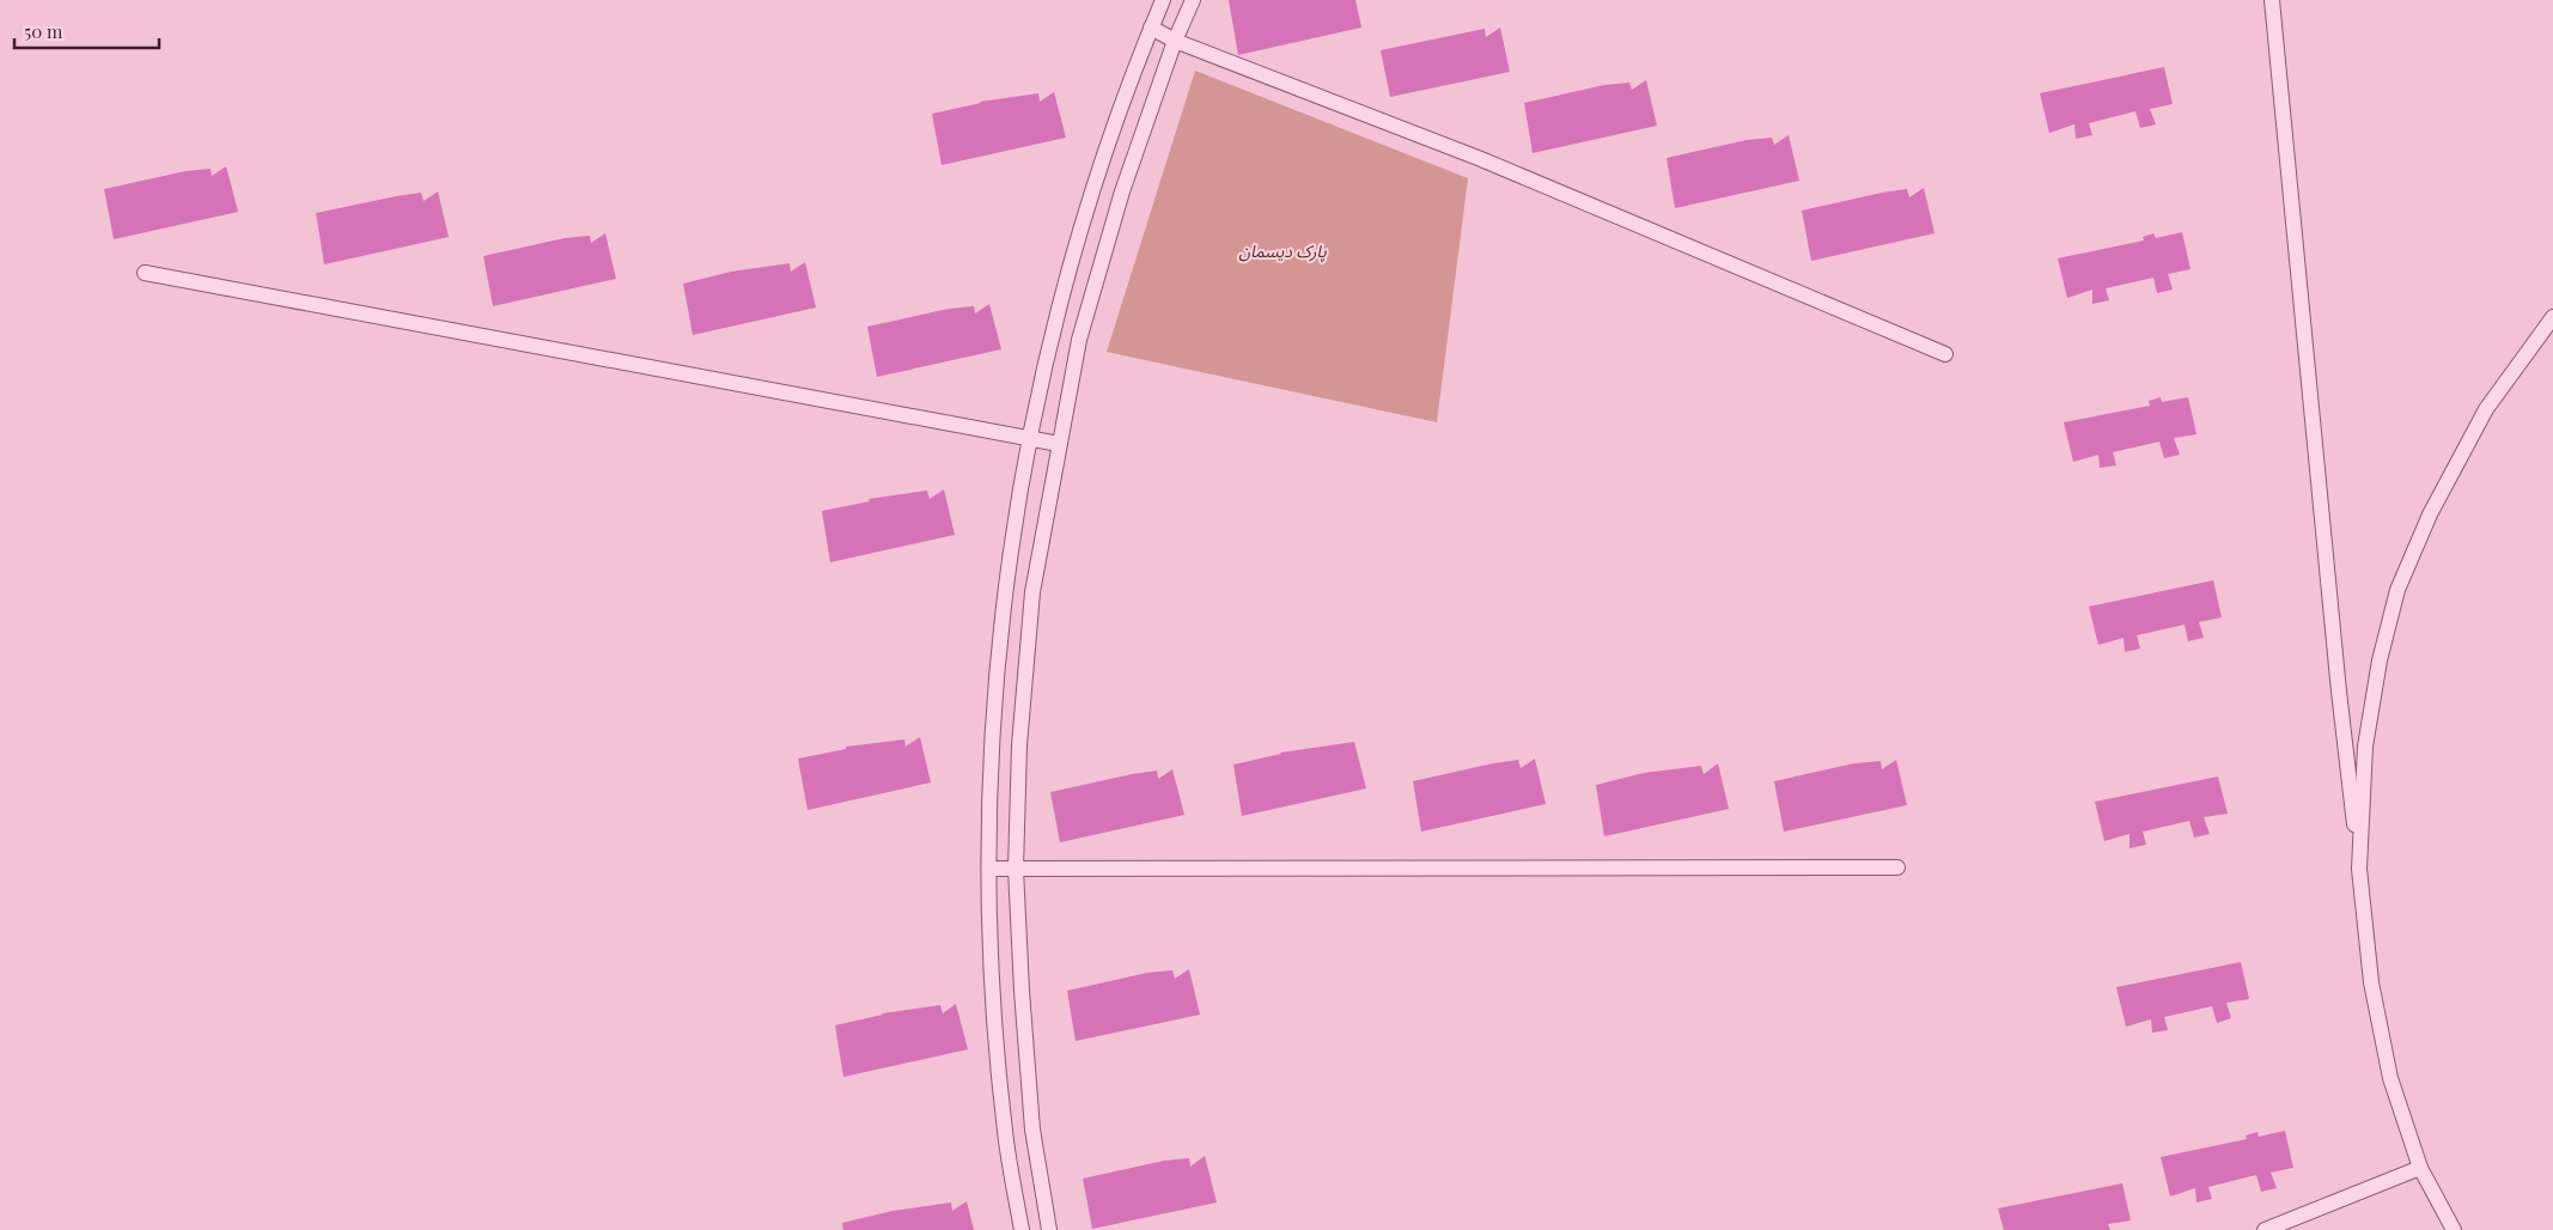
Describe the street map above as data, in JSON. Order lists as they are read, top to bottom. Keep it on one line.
{"parks":["پارک دیسمان"],"scale_bar":"50 m"}
